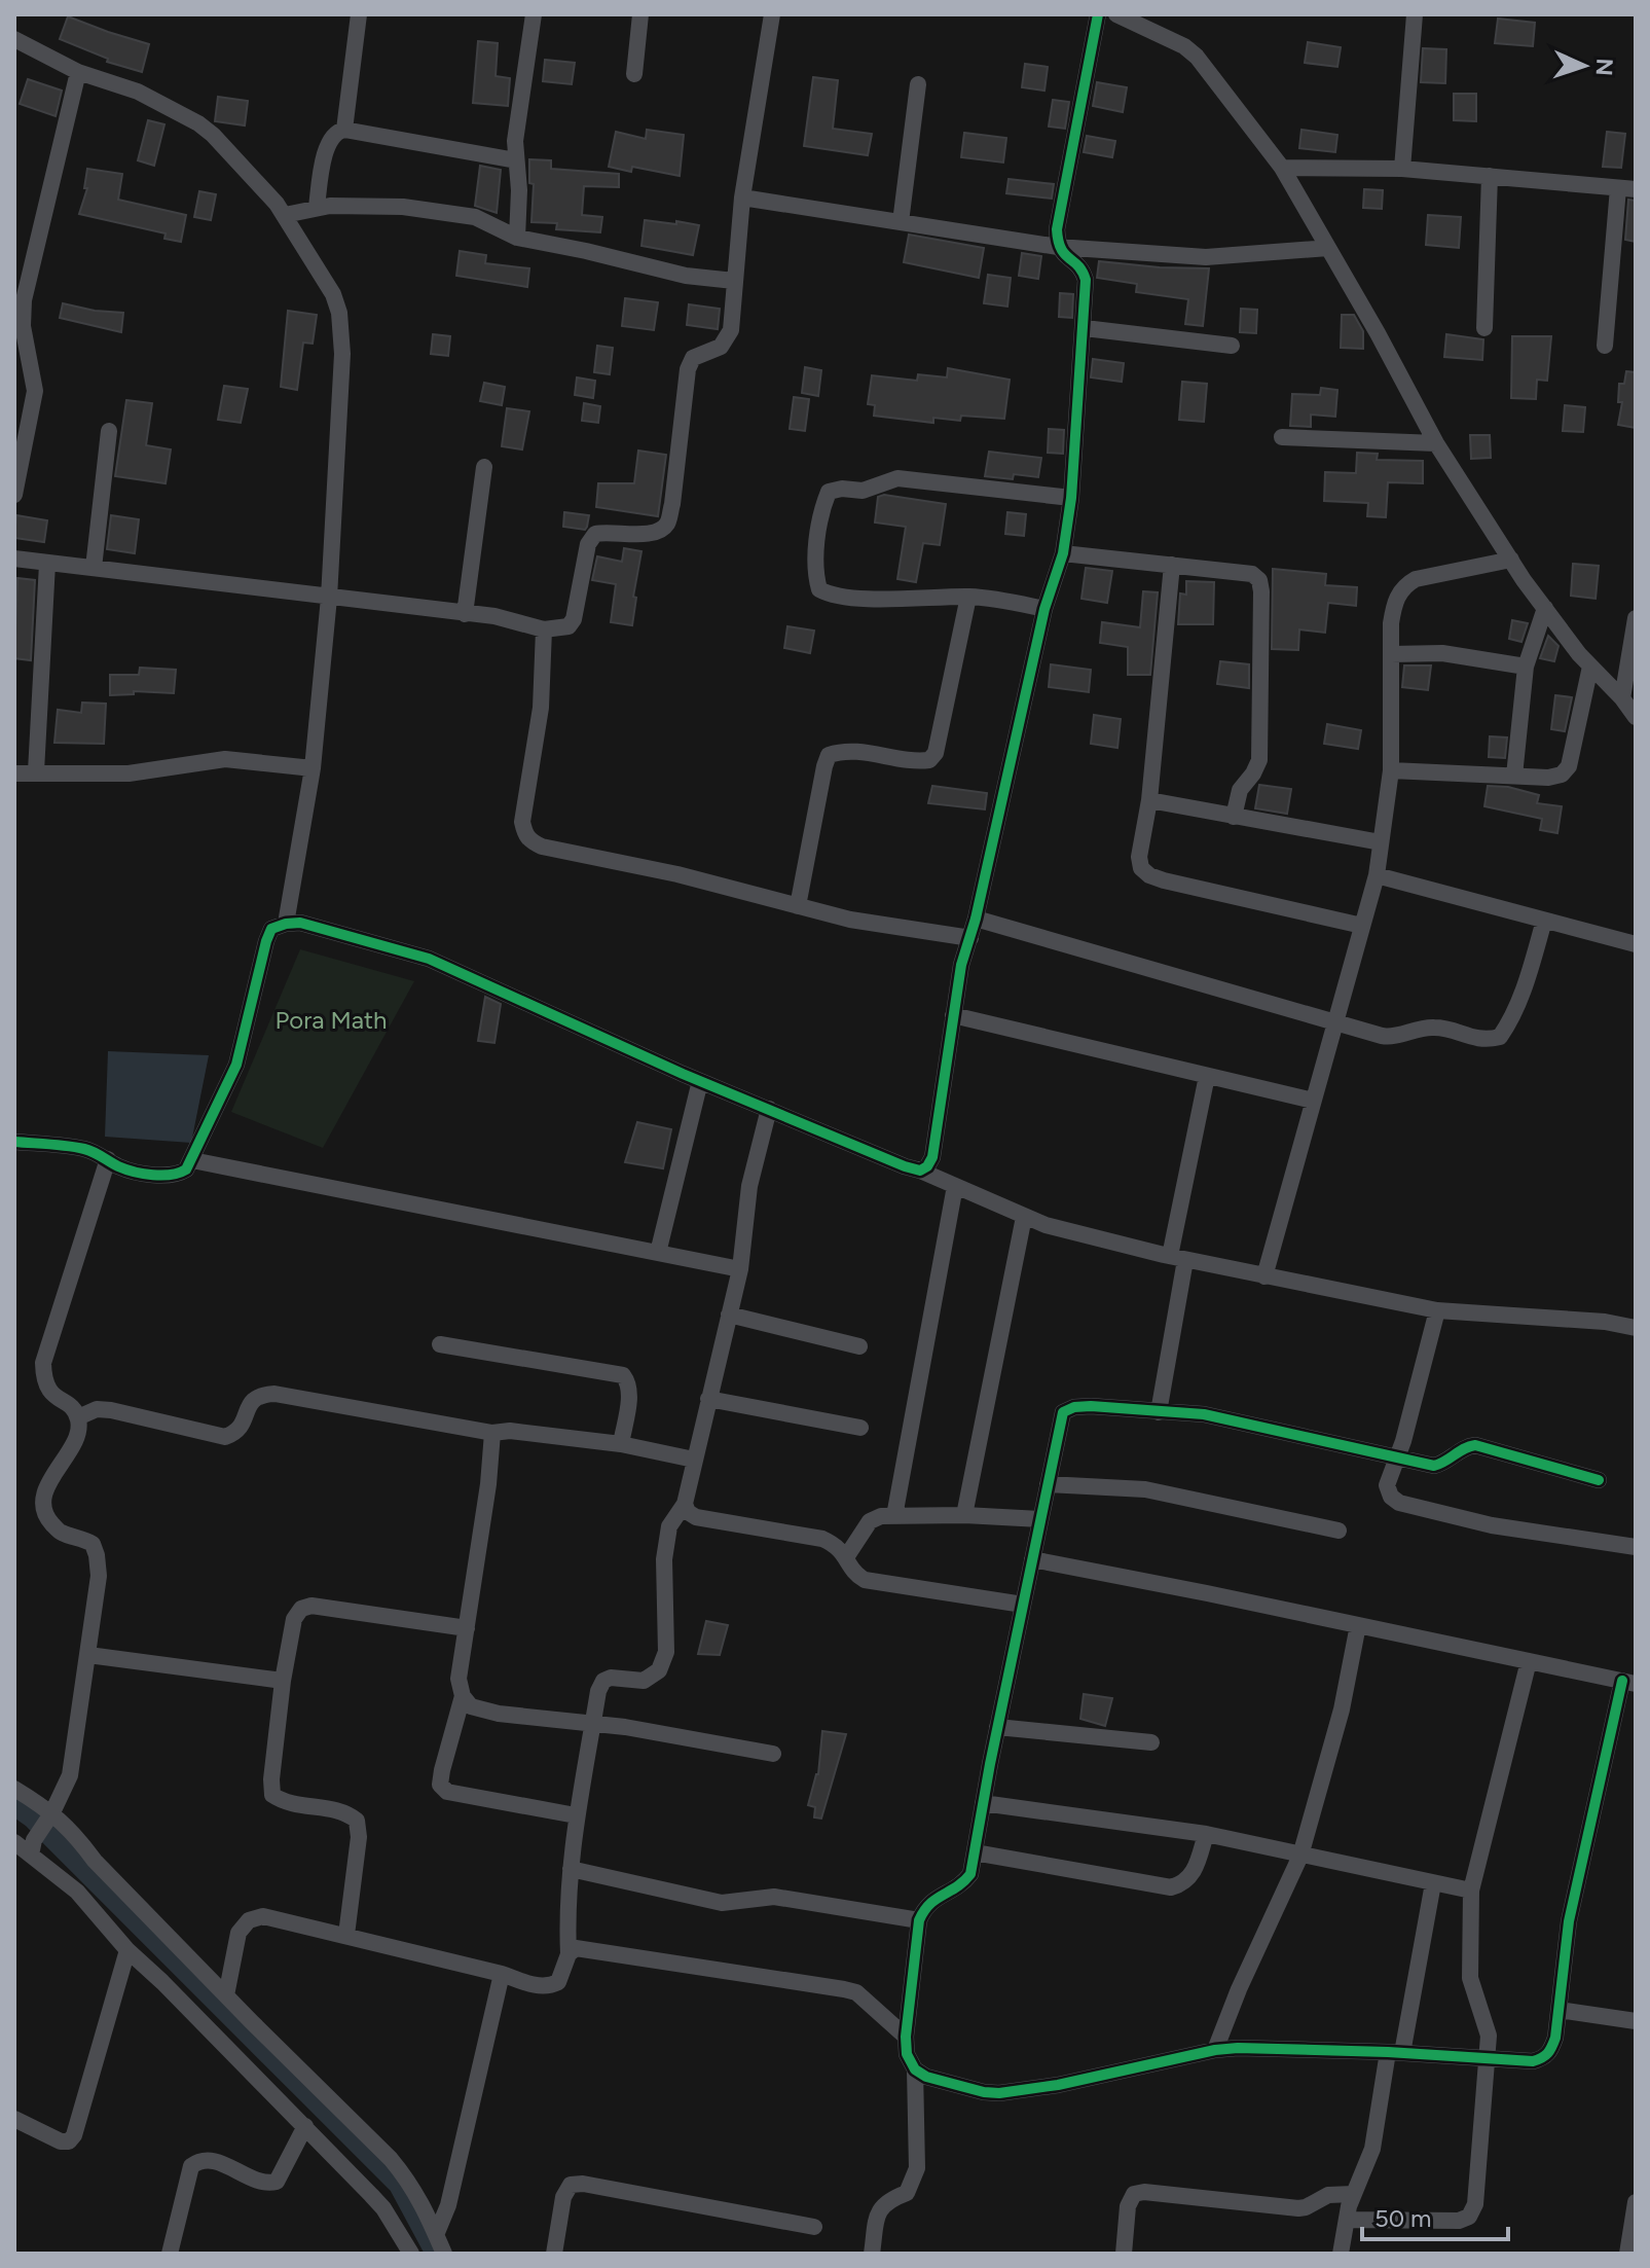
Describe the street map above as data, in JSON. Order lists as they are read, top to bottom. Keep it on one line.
{"parks":["Pora Math"],"scale_bar":"50 m","north":"right"}
